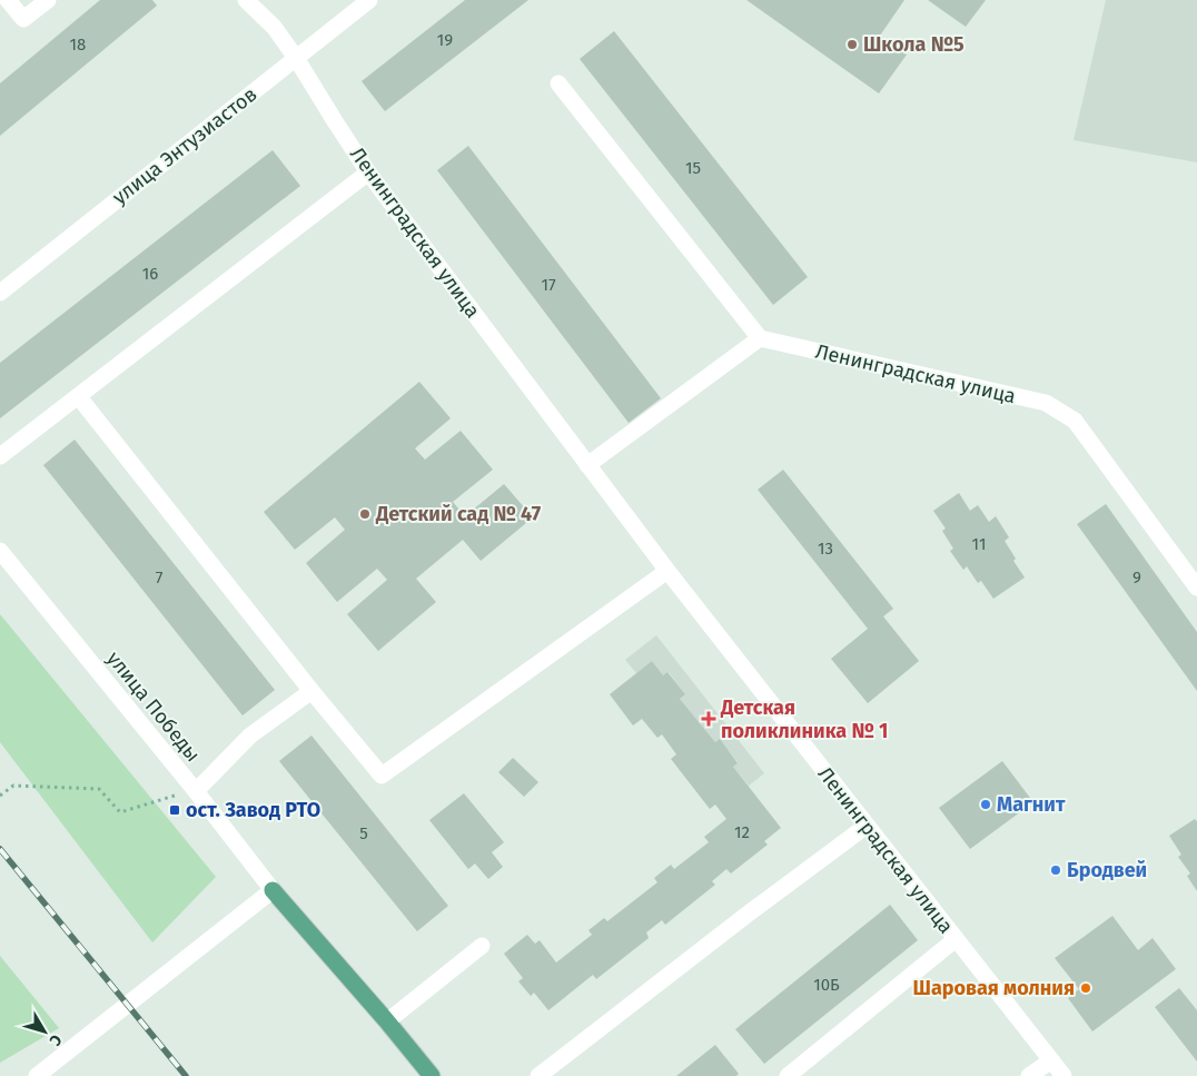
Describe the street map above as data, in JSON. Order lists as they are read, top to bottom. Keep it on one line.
{"streets":{"main road":["улица Победы"],"street":["улица Энтузиастов","Ленинградская улица"]},"crossings":[["улица Энтузиастов","Ленинградская улица"]],"places":{"other":["Школа №5","Детский сад № 47","Магнит","Бродвей","Шаровая молния"],"health":["Детская поликлиника № 1"],"transit":["ост. Завод РТО"]},"house_numbers":["19","18","15","16","17","11","13","7","9","12","5","10Б"],"north":"bottom right"}
